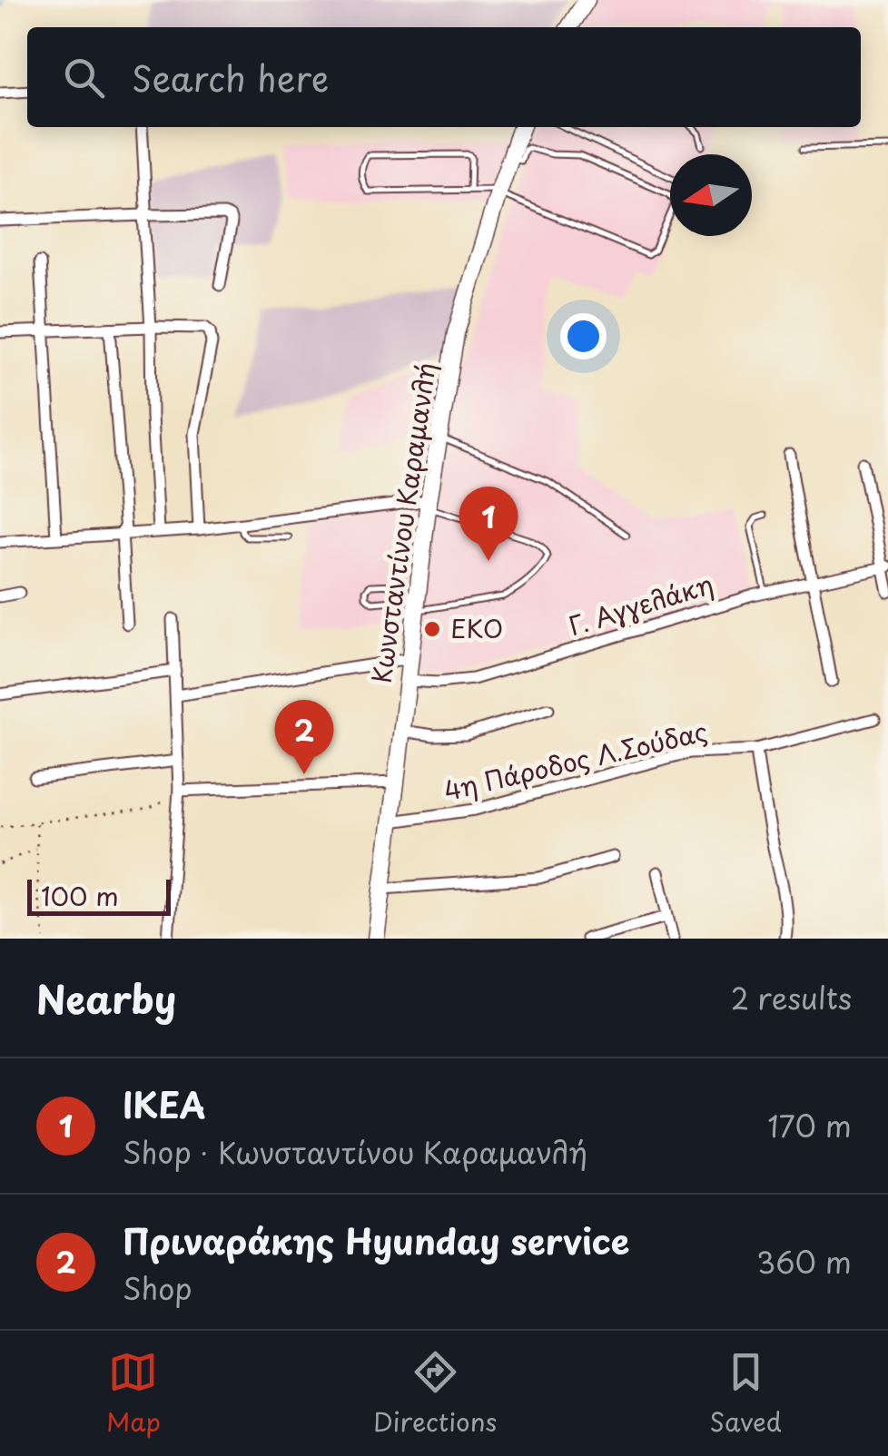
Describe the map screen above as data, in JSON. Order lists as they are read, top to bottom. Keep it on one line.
{"streets":{"main road":["Κωνσταντίνου Καραμανλή"],"street":["Γ. Αγγελάκη","4η Πάροδος Λ.Σούδας"]},"crossings":[["Κωνσταντίνου Καραμανλή","Γ. Αγγελάκη"],["Κωνσταντίνου Καραμανλή","4η Πάροδος Λ.Σούδας"]],"places":["EKO"],"scale_bar":"100 m","north":"left","page":{"search":"Search here","pins":["1","2"],"scale":"100 m","heading":["Nearby","2 results"],"list":[{"mark":"1","name":"IKEA","note":"Shop · Κωνσταντίνου Καραμανλή","value":"170 m"},{"mark":"2","name":"Πριναράκης Hyunday service","note":"Shop","value":"360 m"}],"nav":["Map","Directions","Saved"]}}
